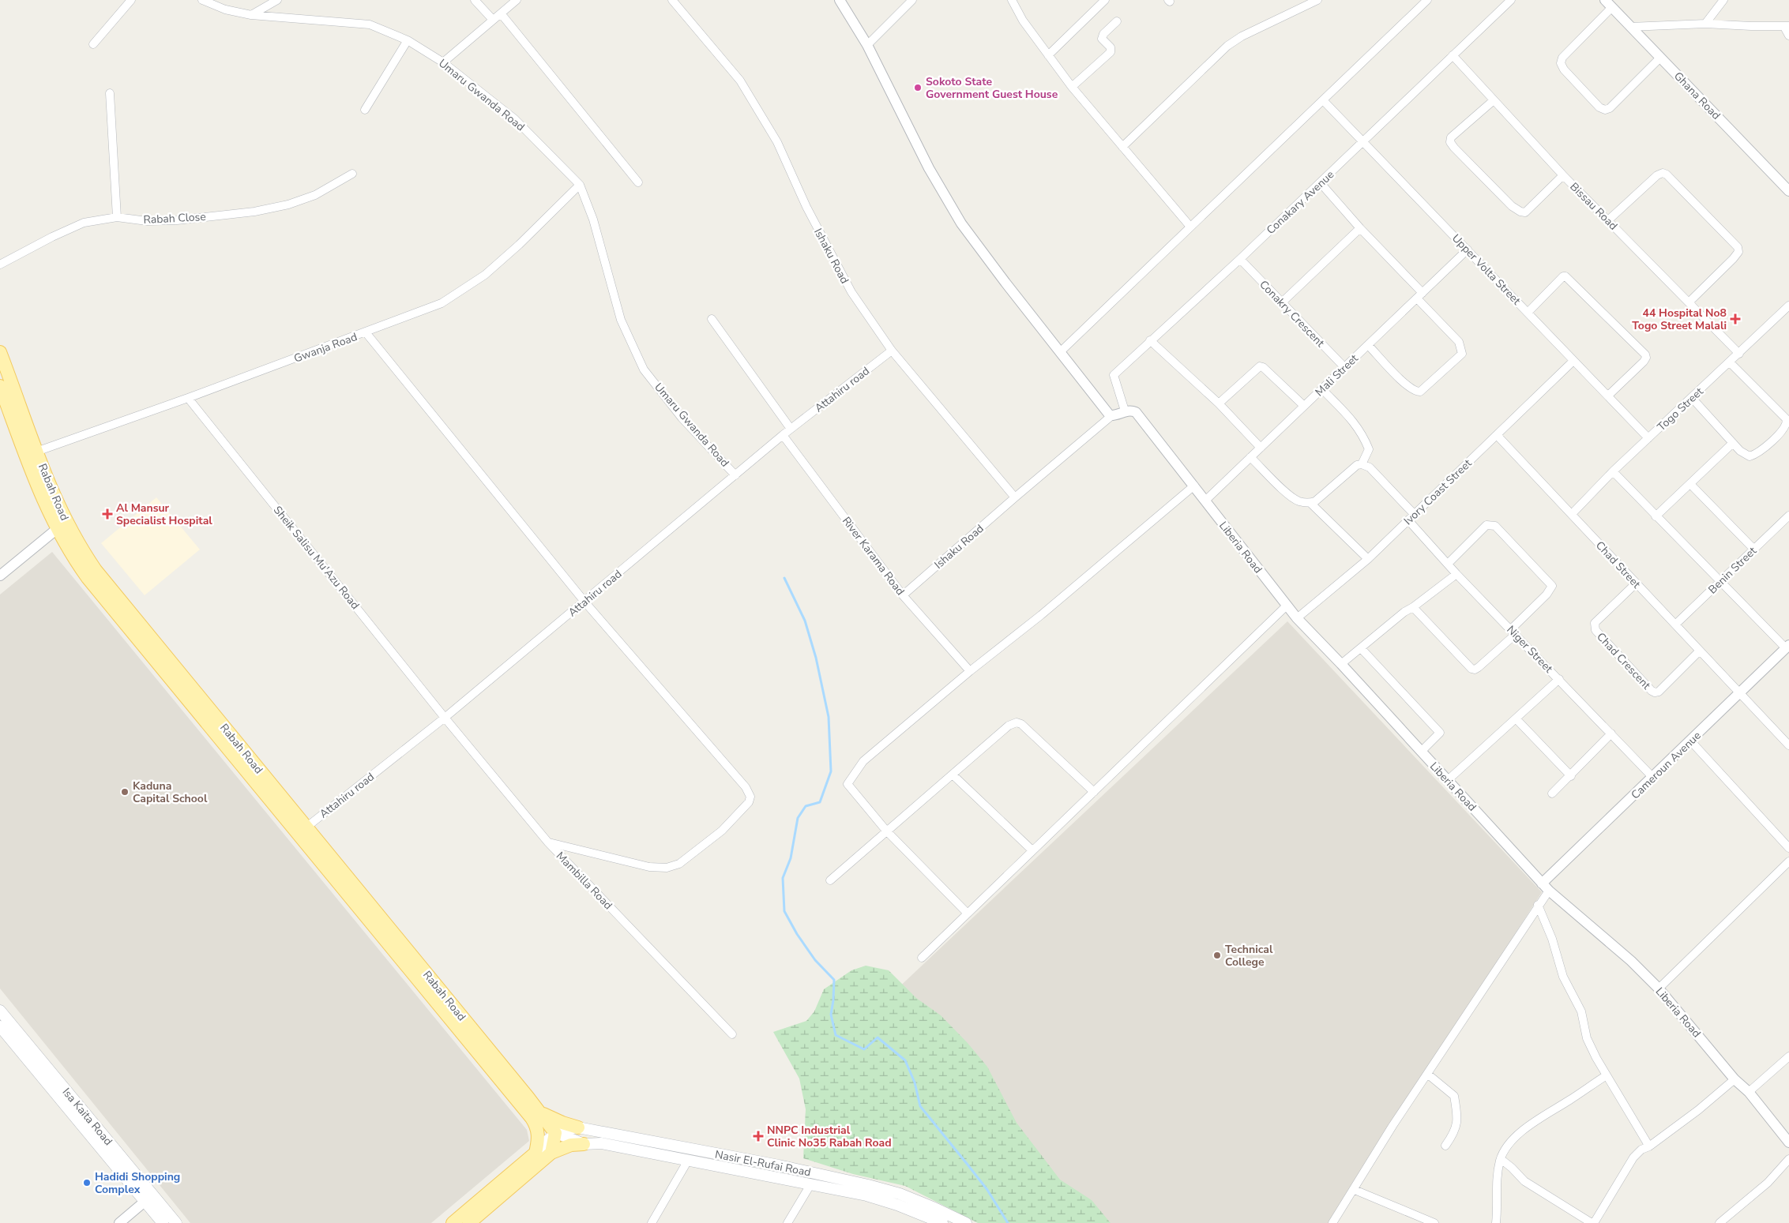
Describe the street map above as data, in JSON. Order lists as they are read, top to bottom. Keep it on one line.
{"streets":{"main road":["Rabah Road","Isa Kaita Road","Nasir El-Rufai Road"],"street":["Umaru Gwanda Road","Ghana Road","Conakary Avenue","Bissau Road","Rabah Close","Ishaku Road","Upper Volta Street","Conakry Crescent","Gwanja Road","Mali Street","Attahiru road","Togo Street","Ivory Coast Street","Liberia Road","River Karama Road","Sheik Salisu Mu'Azu Road","Chad Street","Benin Street","Niger Street","Chad Crescent","Cameroun Avenue","Mambilla Road"]},"crossings":[["Umaru Gwanda Road","Gwanja Road"],["Umaru Gwanda Road","Attahiru road"],["Conakary Avenue","Bissau Road"],["Conakary Avenue","Ishaku Road"],["Conakary Avenue","Upper Volta Street"],["Conakary Avenue","Conakry Crescent"],["Bissau Road","Togo Street"],["Ishaku Road","Attahiru road"],["Ishaku Road","Liberia Road"],["Ishaku Road","River Karama Road"],["Upper Volta Street","Mali Street"],["Upper Volta Street","Togo Street"],["Upper Volta Street","Ivory Coast Street"],["Conakry Crescent","Mali Street"],["Gwanja Road","Rabah Road"],["Gwanja Road","Sheik Salisu Mu'Azu Road"],["Mali Street","Liberia Road"],["Attahiru road","Rabah Road"],["Attahiru road","River Karama Road"],["Attahiru road","Sheik Salisu Mu'Azu Road"],["Attahiru road","Mambilla Road"],["Togo Street","Chad Street"],["Rabah Road","Nasir El-Rufai Road"],["Ivory Coast Street","Liberia Road"],["Ivory Coast Street","Chad Street"],["Ivory Coast Street","Niger Street"],["Liberia Road","Cameroun Avenue"],["Sheik Salisu Mu'Azu Road","Mambilla Road"],["Chad Street","Benin Street"],["Chad Street","Chad Crescent"],["Chad Street","Cameroun Avenue"],["Niger Street","Cameroun Avenue"]],"places":{"other":["Sokoto State Government Guest House","Kaduna Capital School","Technical College","Hadidi Shopping Complex"],"health":["44 Hospital No8 Togo Street Malali","Al Mansur Specialist Hospital","NNPC Industrial Clinic No35 Rabah Road"]}}
